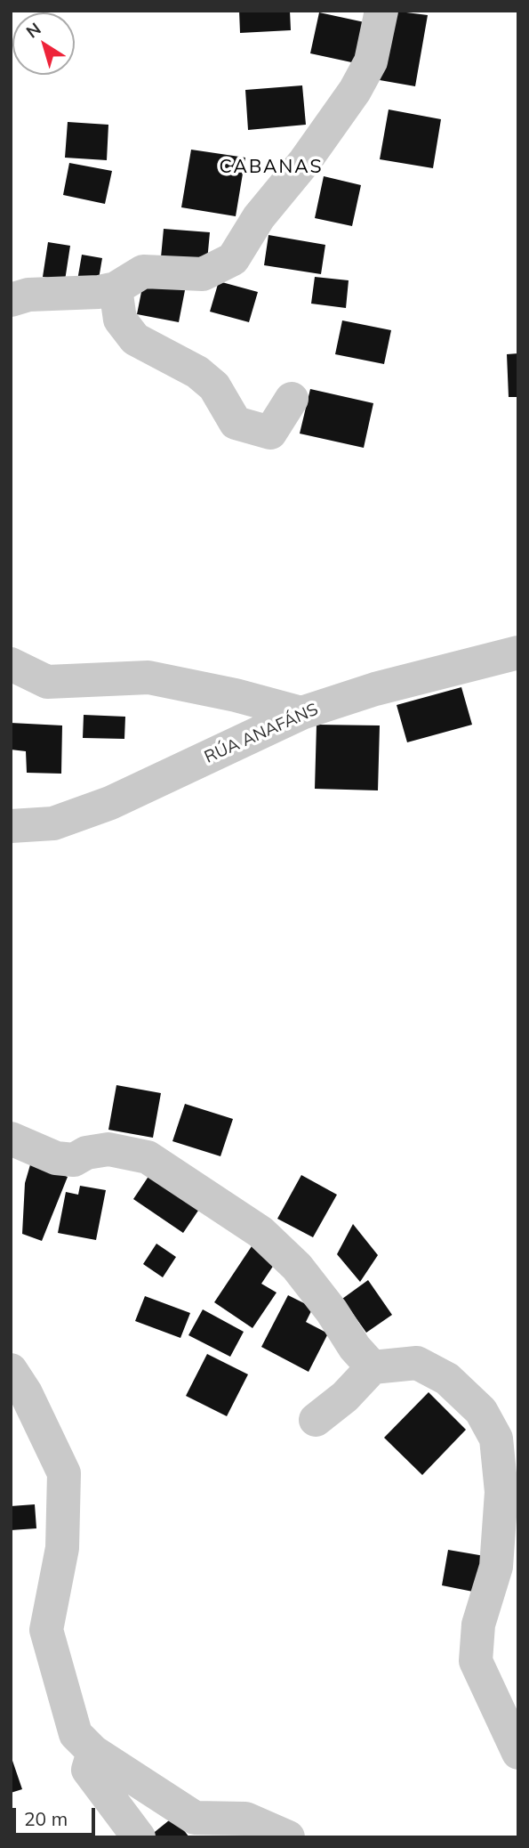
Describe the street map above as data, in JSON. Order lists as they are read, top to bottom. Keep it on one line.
{"streets":{"street":["RÚA ANAFÁNS"]},"districts":["CABANAS"],"scale_bar":"20 m","north":"top left"}
